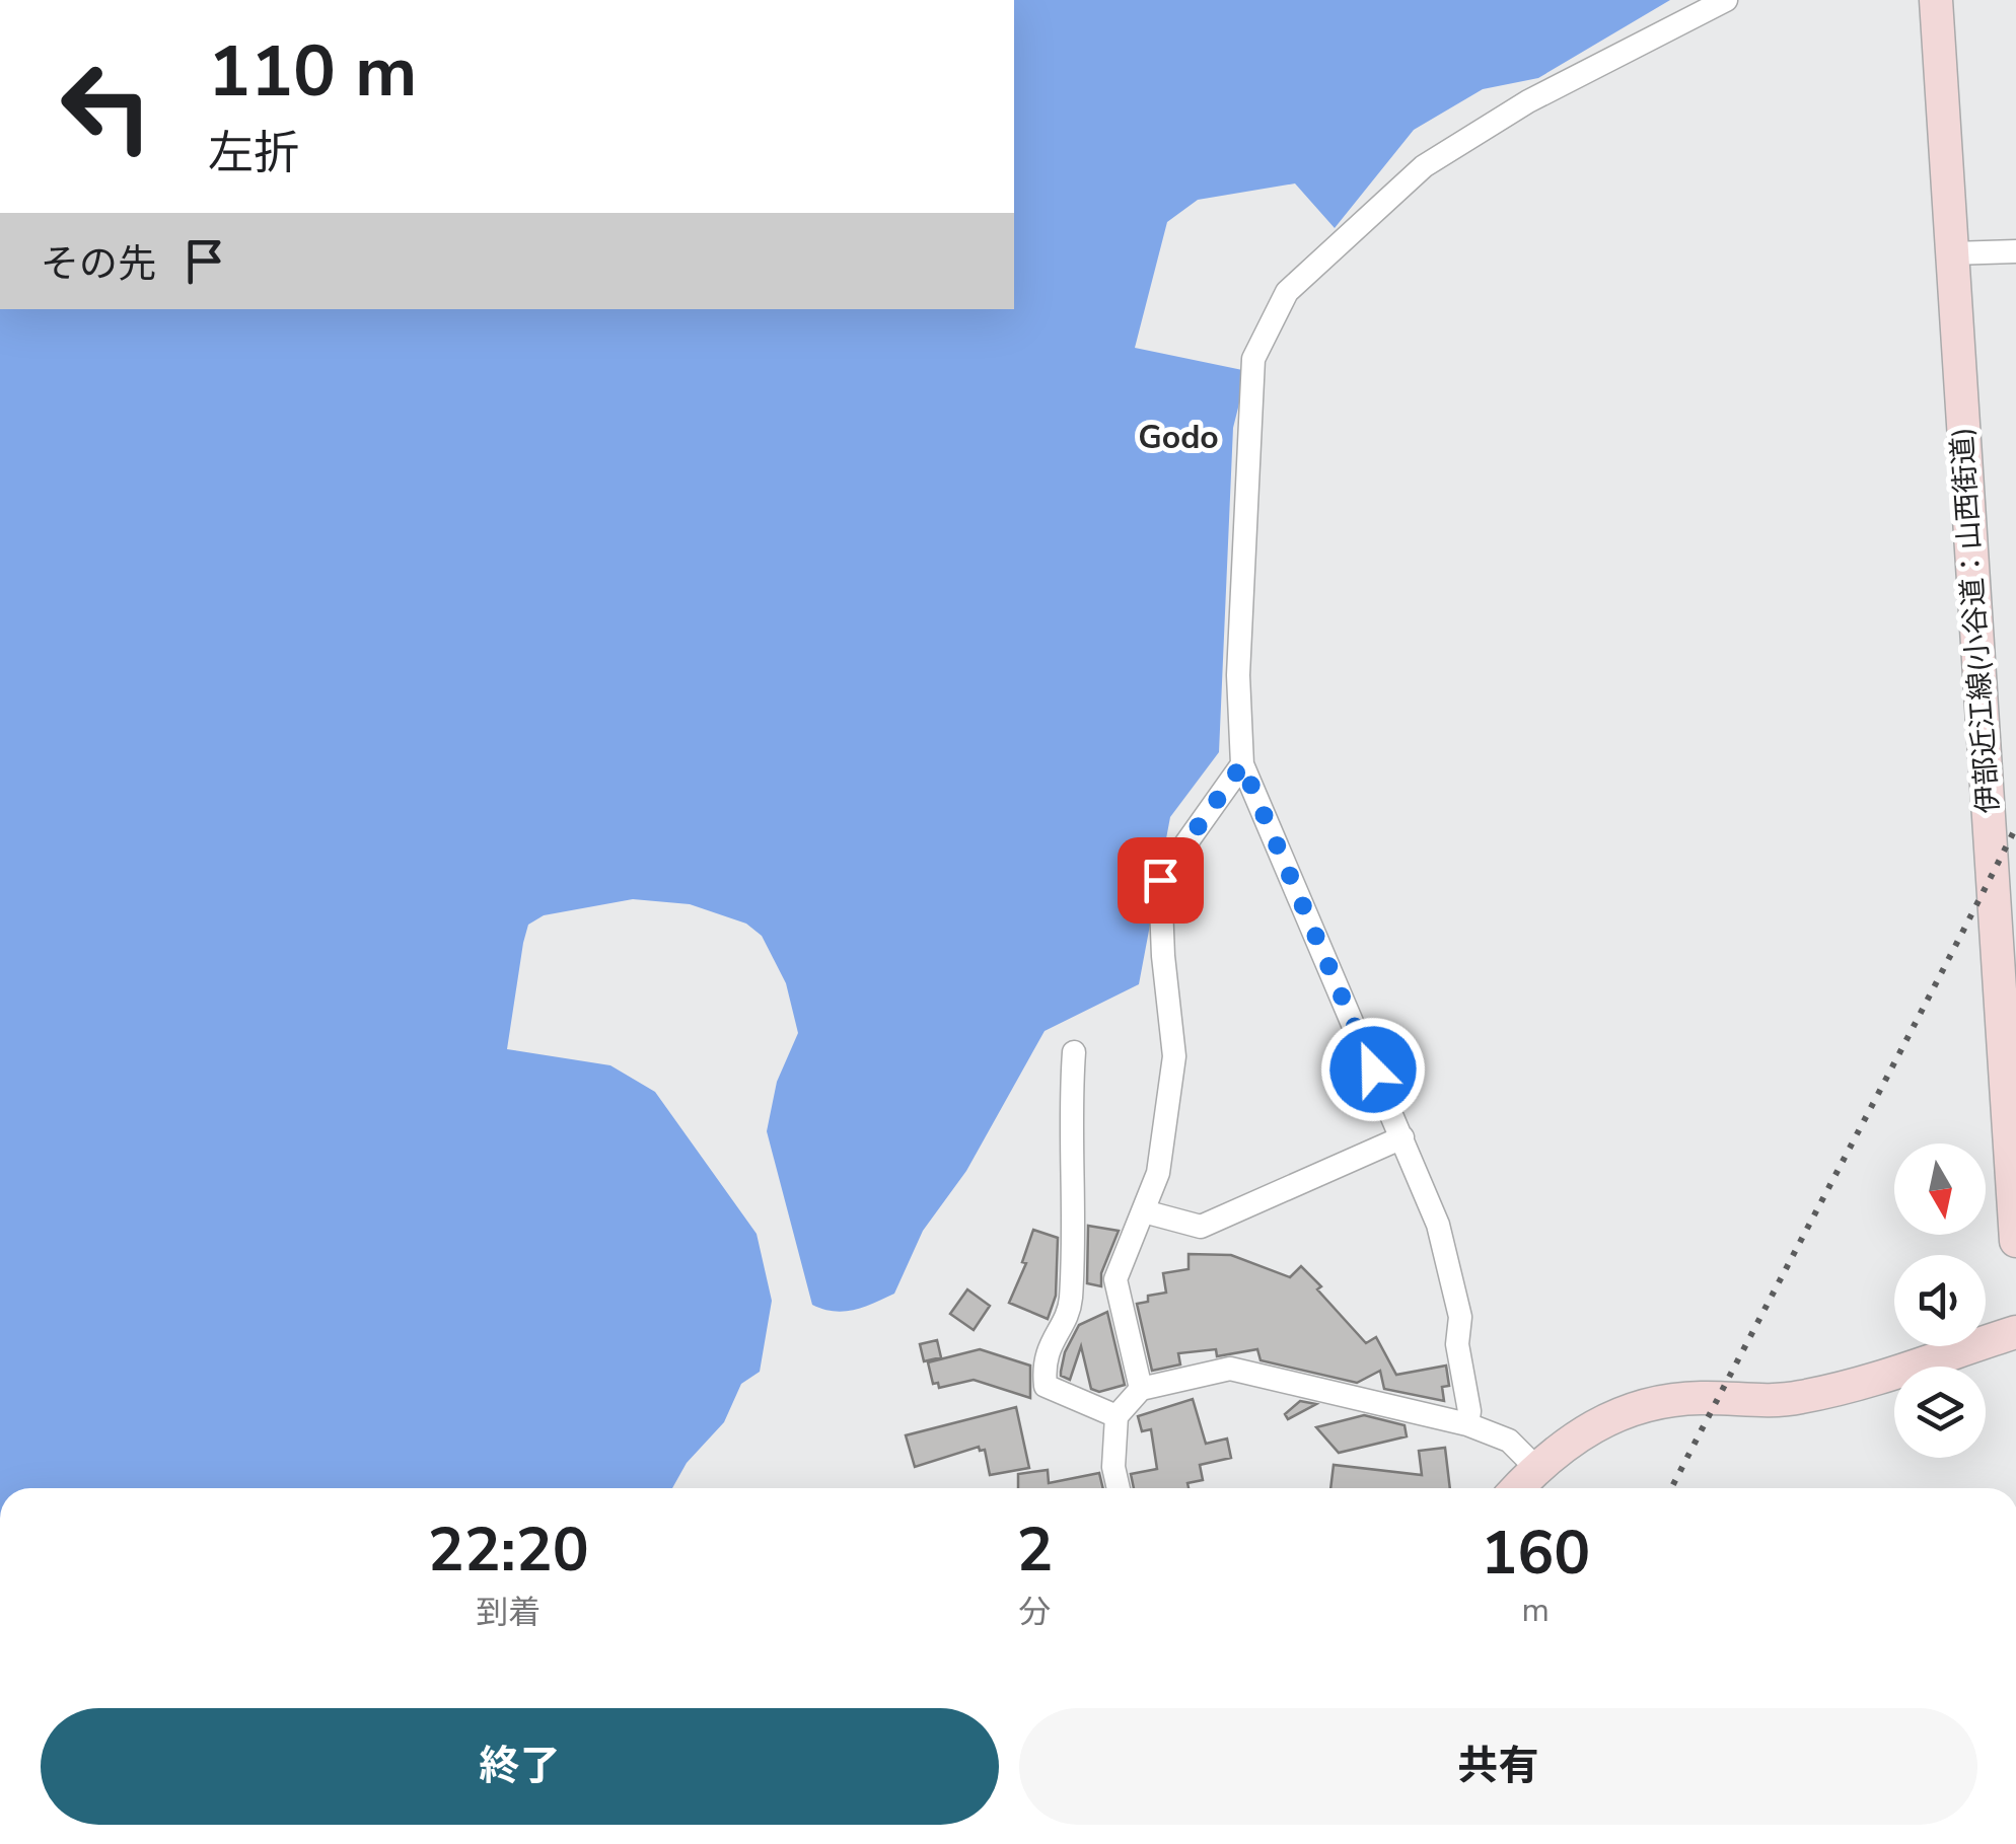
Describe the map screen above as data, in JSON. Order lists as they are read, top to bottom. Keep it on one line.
{"streets":{"main road":["伊部近江線(小谷道：山西街道)"]},"districts":["Godo"],"north":"bottom","page":{"turn":["110 m","左折"],"then":"その先","eta":["22:20","到着","2","分","160","m"],"buttons":["終了","共有"]}}
